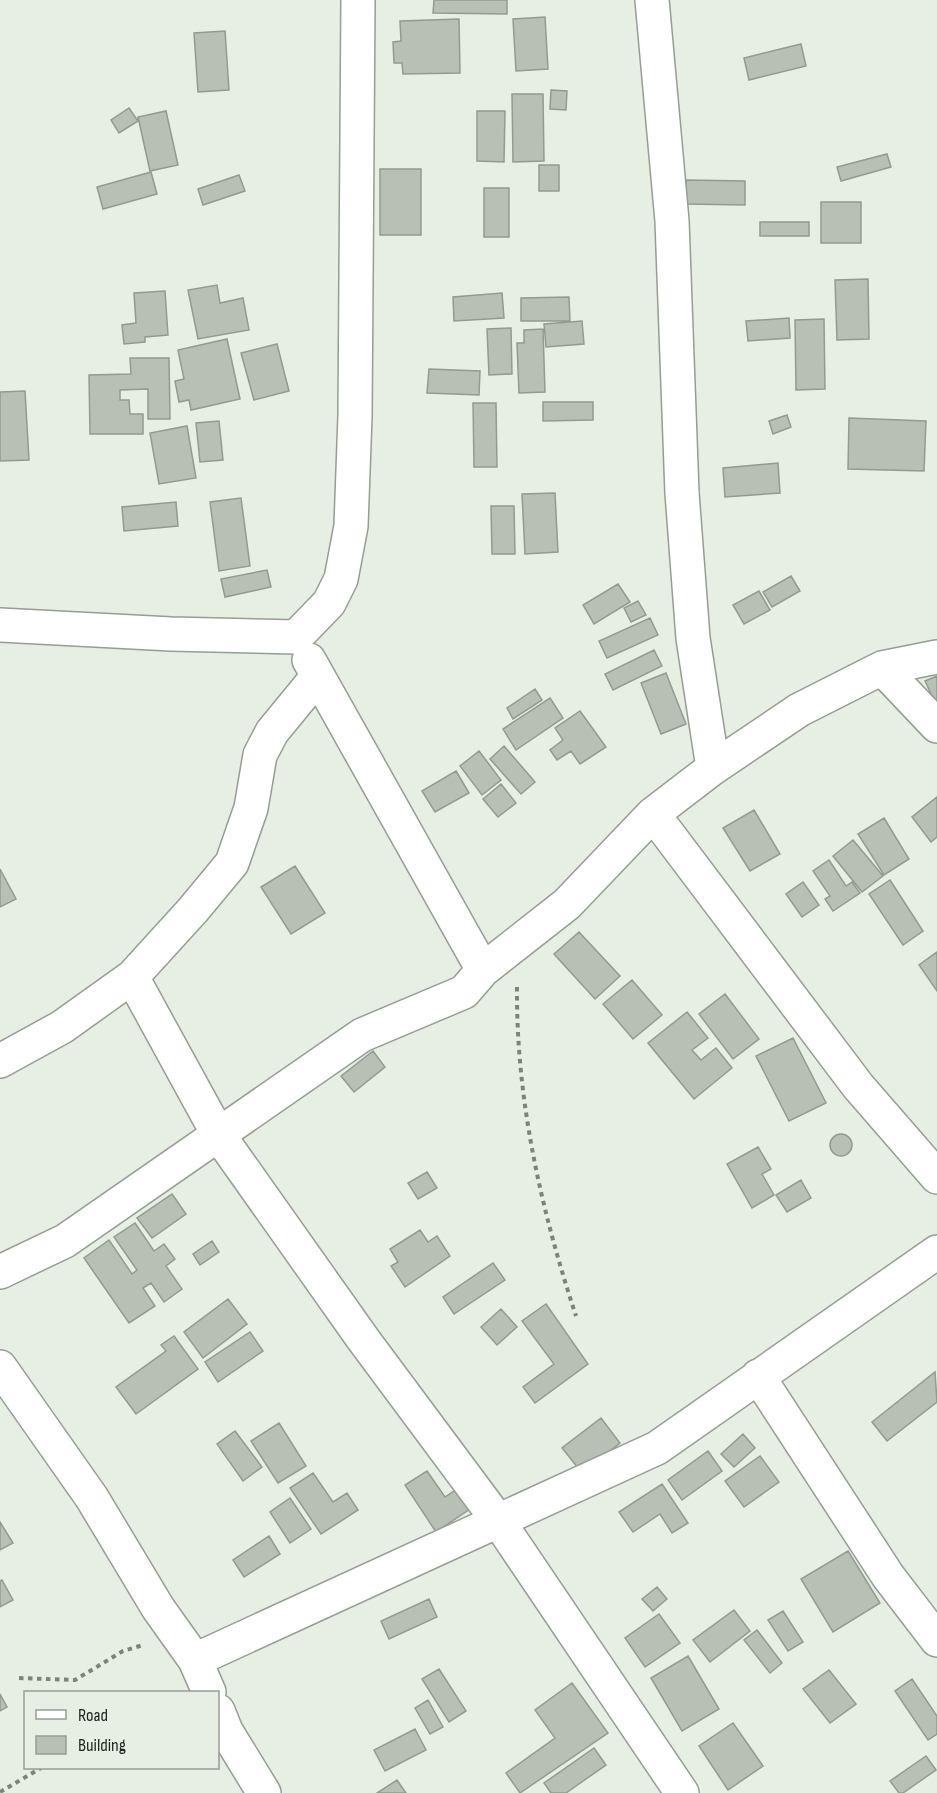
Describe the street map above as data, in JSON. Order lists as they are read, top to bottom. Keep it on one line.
{"legend":["Road","Building"]}
